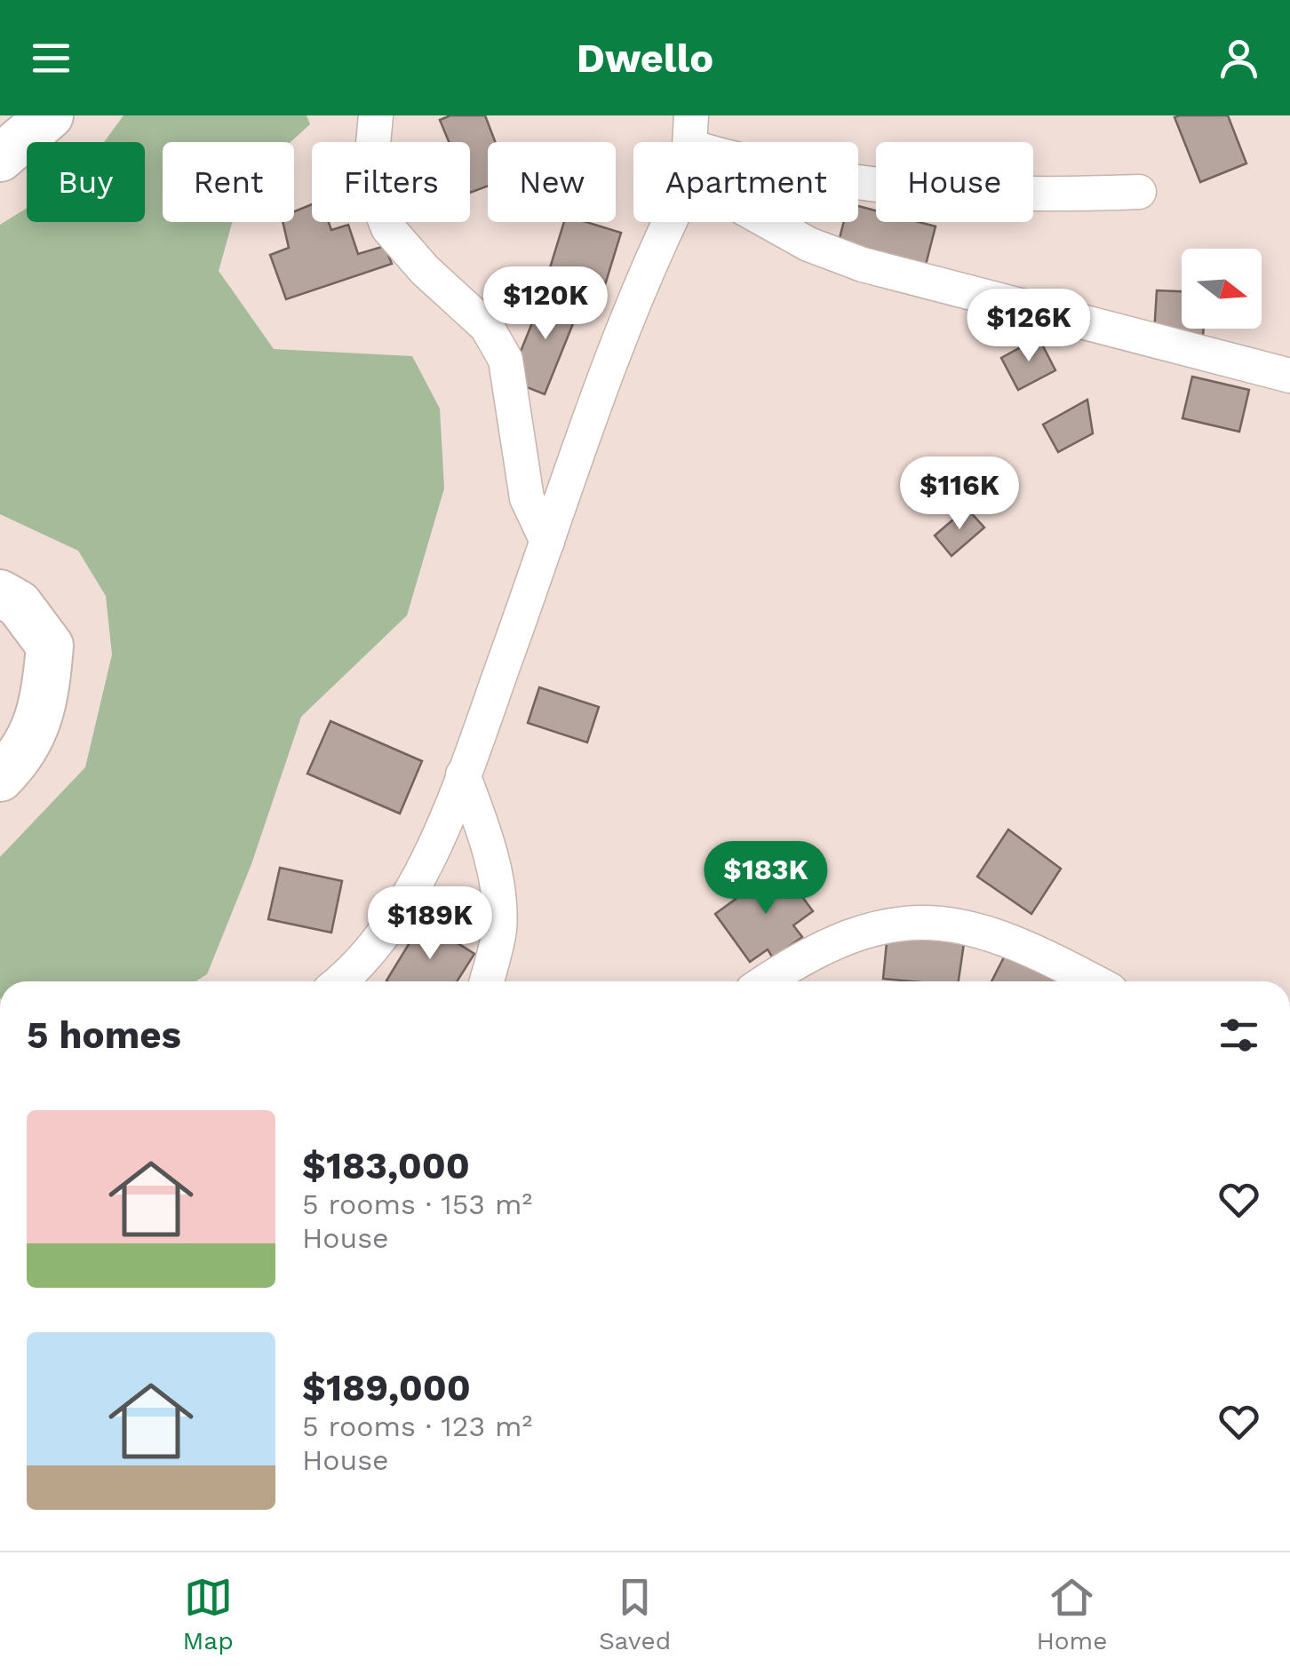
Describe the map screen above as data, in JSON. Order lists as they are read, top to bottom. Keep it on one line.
{"north":"right","page":{"header":"Dwello","chip":["Buy","Rent","Filters","New","Apartment","House"],"price":["$120K","$126K","$116K","$183K","$189K"],"heading":"5 homes","list":[{"name":"$183,000","note":"5 rooms · 153 m² · House"},{"name":"$189,000","note":"5 rooms · 123 m² · House"}],"tabs":["Map","Saved","Home"]}}
